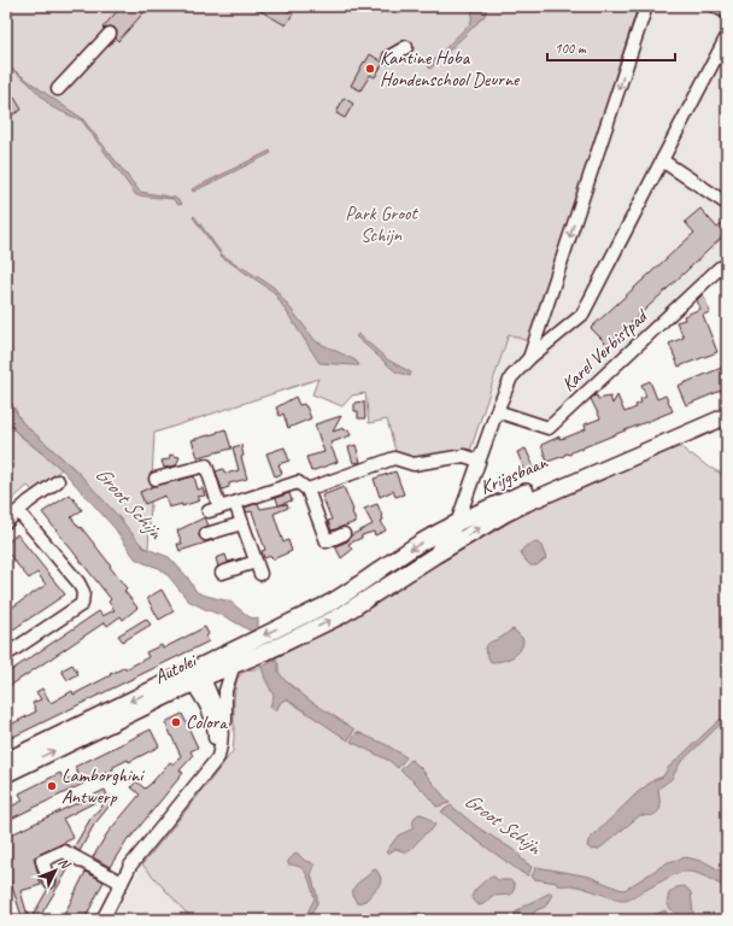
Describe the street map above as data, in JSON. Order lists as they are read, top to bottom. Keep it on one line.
{"streets":{"main road":["Krijgsbaan","Autolei"],"street":["Karel Verbistpad"]},"crossings":[["Krijgsbaan","Autolei"]],"water":["Groot Schijn"],"parks":["Park Groot Schijn"],"places":["Kantine Hoba Hondenschool Deurne","Colora","Lamborghini Antwerp"],"scale_bar":"100 m","north":"top right"}
